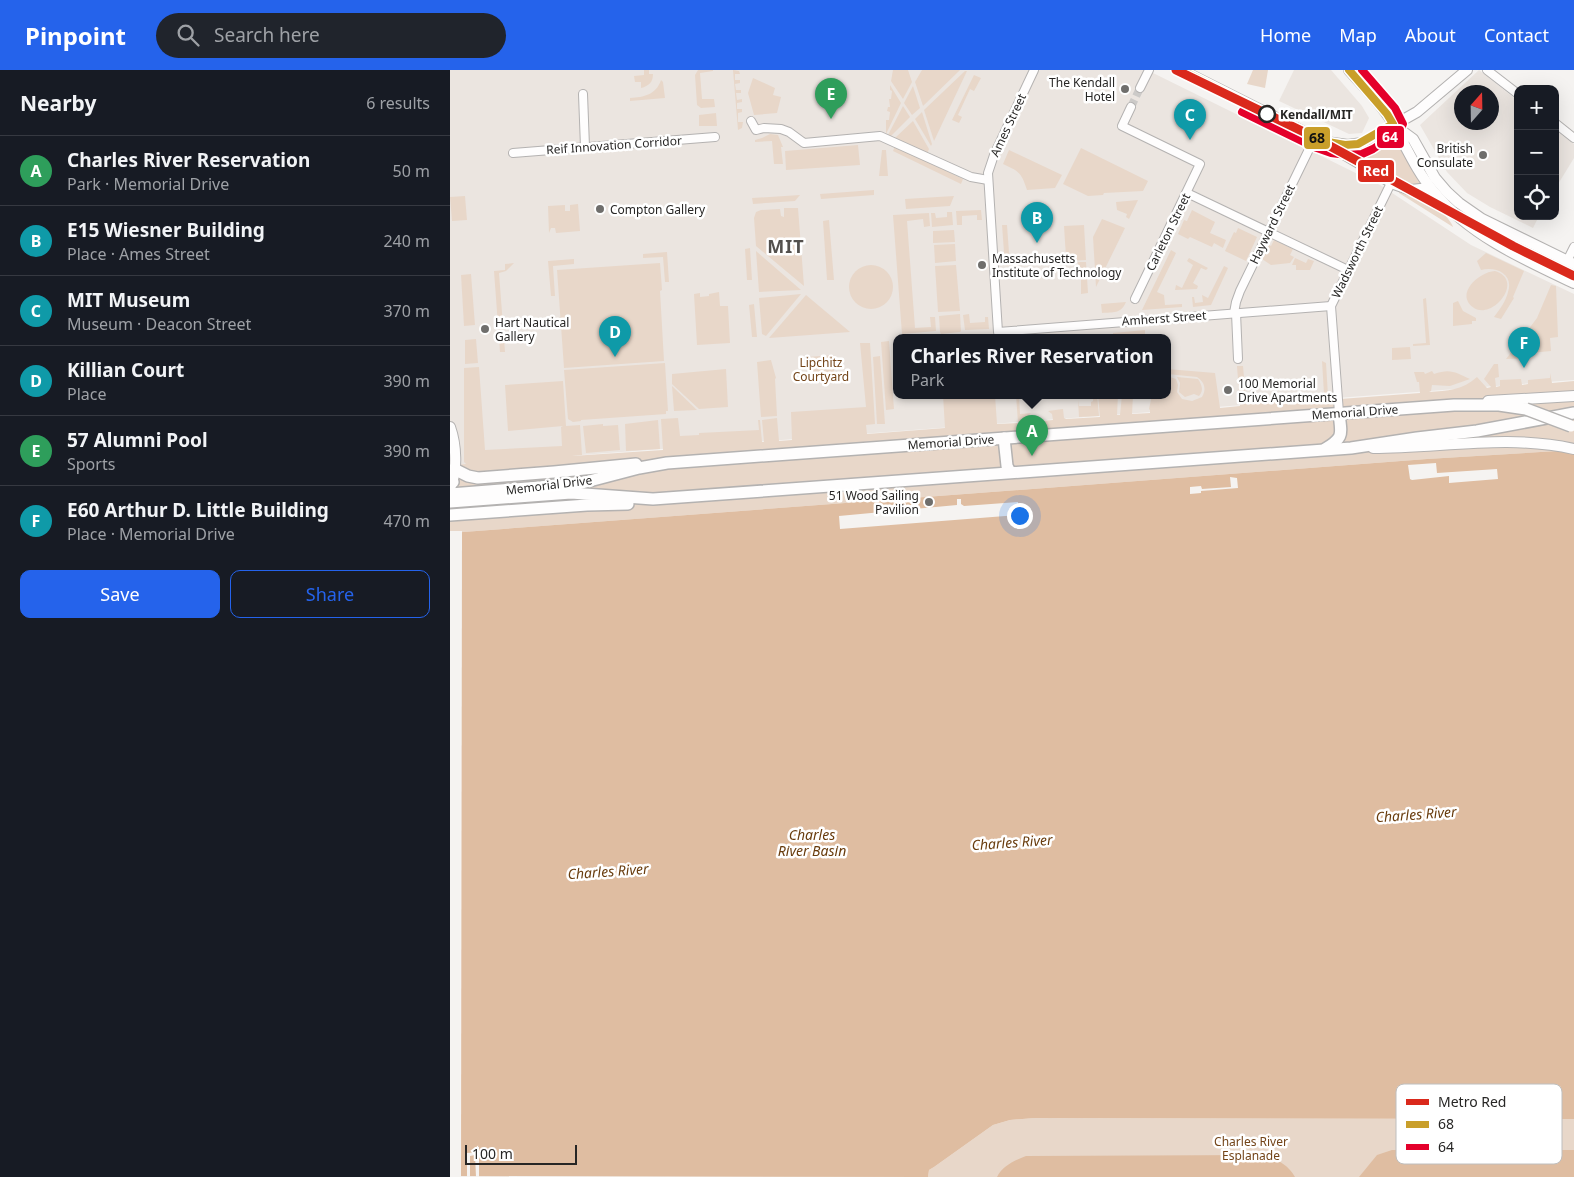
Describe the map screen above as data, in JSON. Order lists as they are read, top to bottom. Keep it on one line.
{"streets":{"highway":["Memorial Drive"],"street":["Ames Street","Reif Innovation Corridor","Hayward Street","Carleton Street","Wadsworth Street","Amherst Street"]},"crossings":[["Ames Street","Amherst Street"],["Hayward Street","Amherst Street"],["Wadsworth Street","Amherst Street"],["Wadsworth Street","Memorial Drive"]],"districts":["MIT"],"water":["Charles River","Charles River Basin"],"parks":["Lipchitz Courtyard","Charles River Esplanade"],"places":["The Kendall Hotel","Kendall/MIT","British Consulate","Compton Gallery","Massachusetts Institute of Technology","Hart Nautical Gallery","100 Memorial Drive Apartments","51 Wood Sailing Pavilion"],"lines":["metro line Red","transit line 68","transit line 64"],"legend":["Metro Red","68","64"],"scale_bar":"100 m","north":"top","page":{"header":"Pinpoint","search":"Search here","nav":["Home","Map","About","Contact"],"heading":["Nearby","6 results"],"pins":["E","C","B","D","F","A"],"map_buttons":["+","−"],"list":[{"mark":"A","name":"Charles River Reservation","note":"Park · Memorial Drive","value":"50 m"},{"mark":"B","name":"E15 Wiesner Building","note":"Place · Ames Street","value":"240 m"},{"mark":"C","name":"MIT Museum","note":"Museum · Deacon Street","value":"370 m"},{"mark":"D","name":"Killian Court","note":"Place","value":"390 m"},{"mark":"E","name":"57 Alumni Pool","note":"Sports","value":"390 m"},{"mark":"F","name":"E60 Arthur D. Little Building","note":"Place · Memorial Drive","value":"470 m"}],"popup":["Charles River Reservation","Park"],"buttons":["Save","Share"],"scale":"100 m"}}
